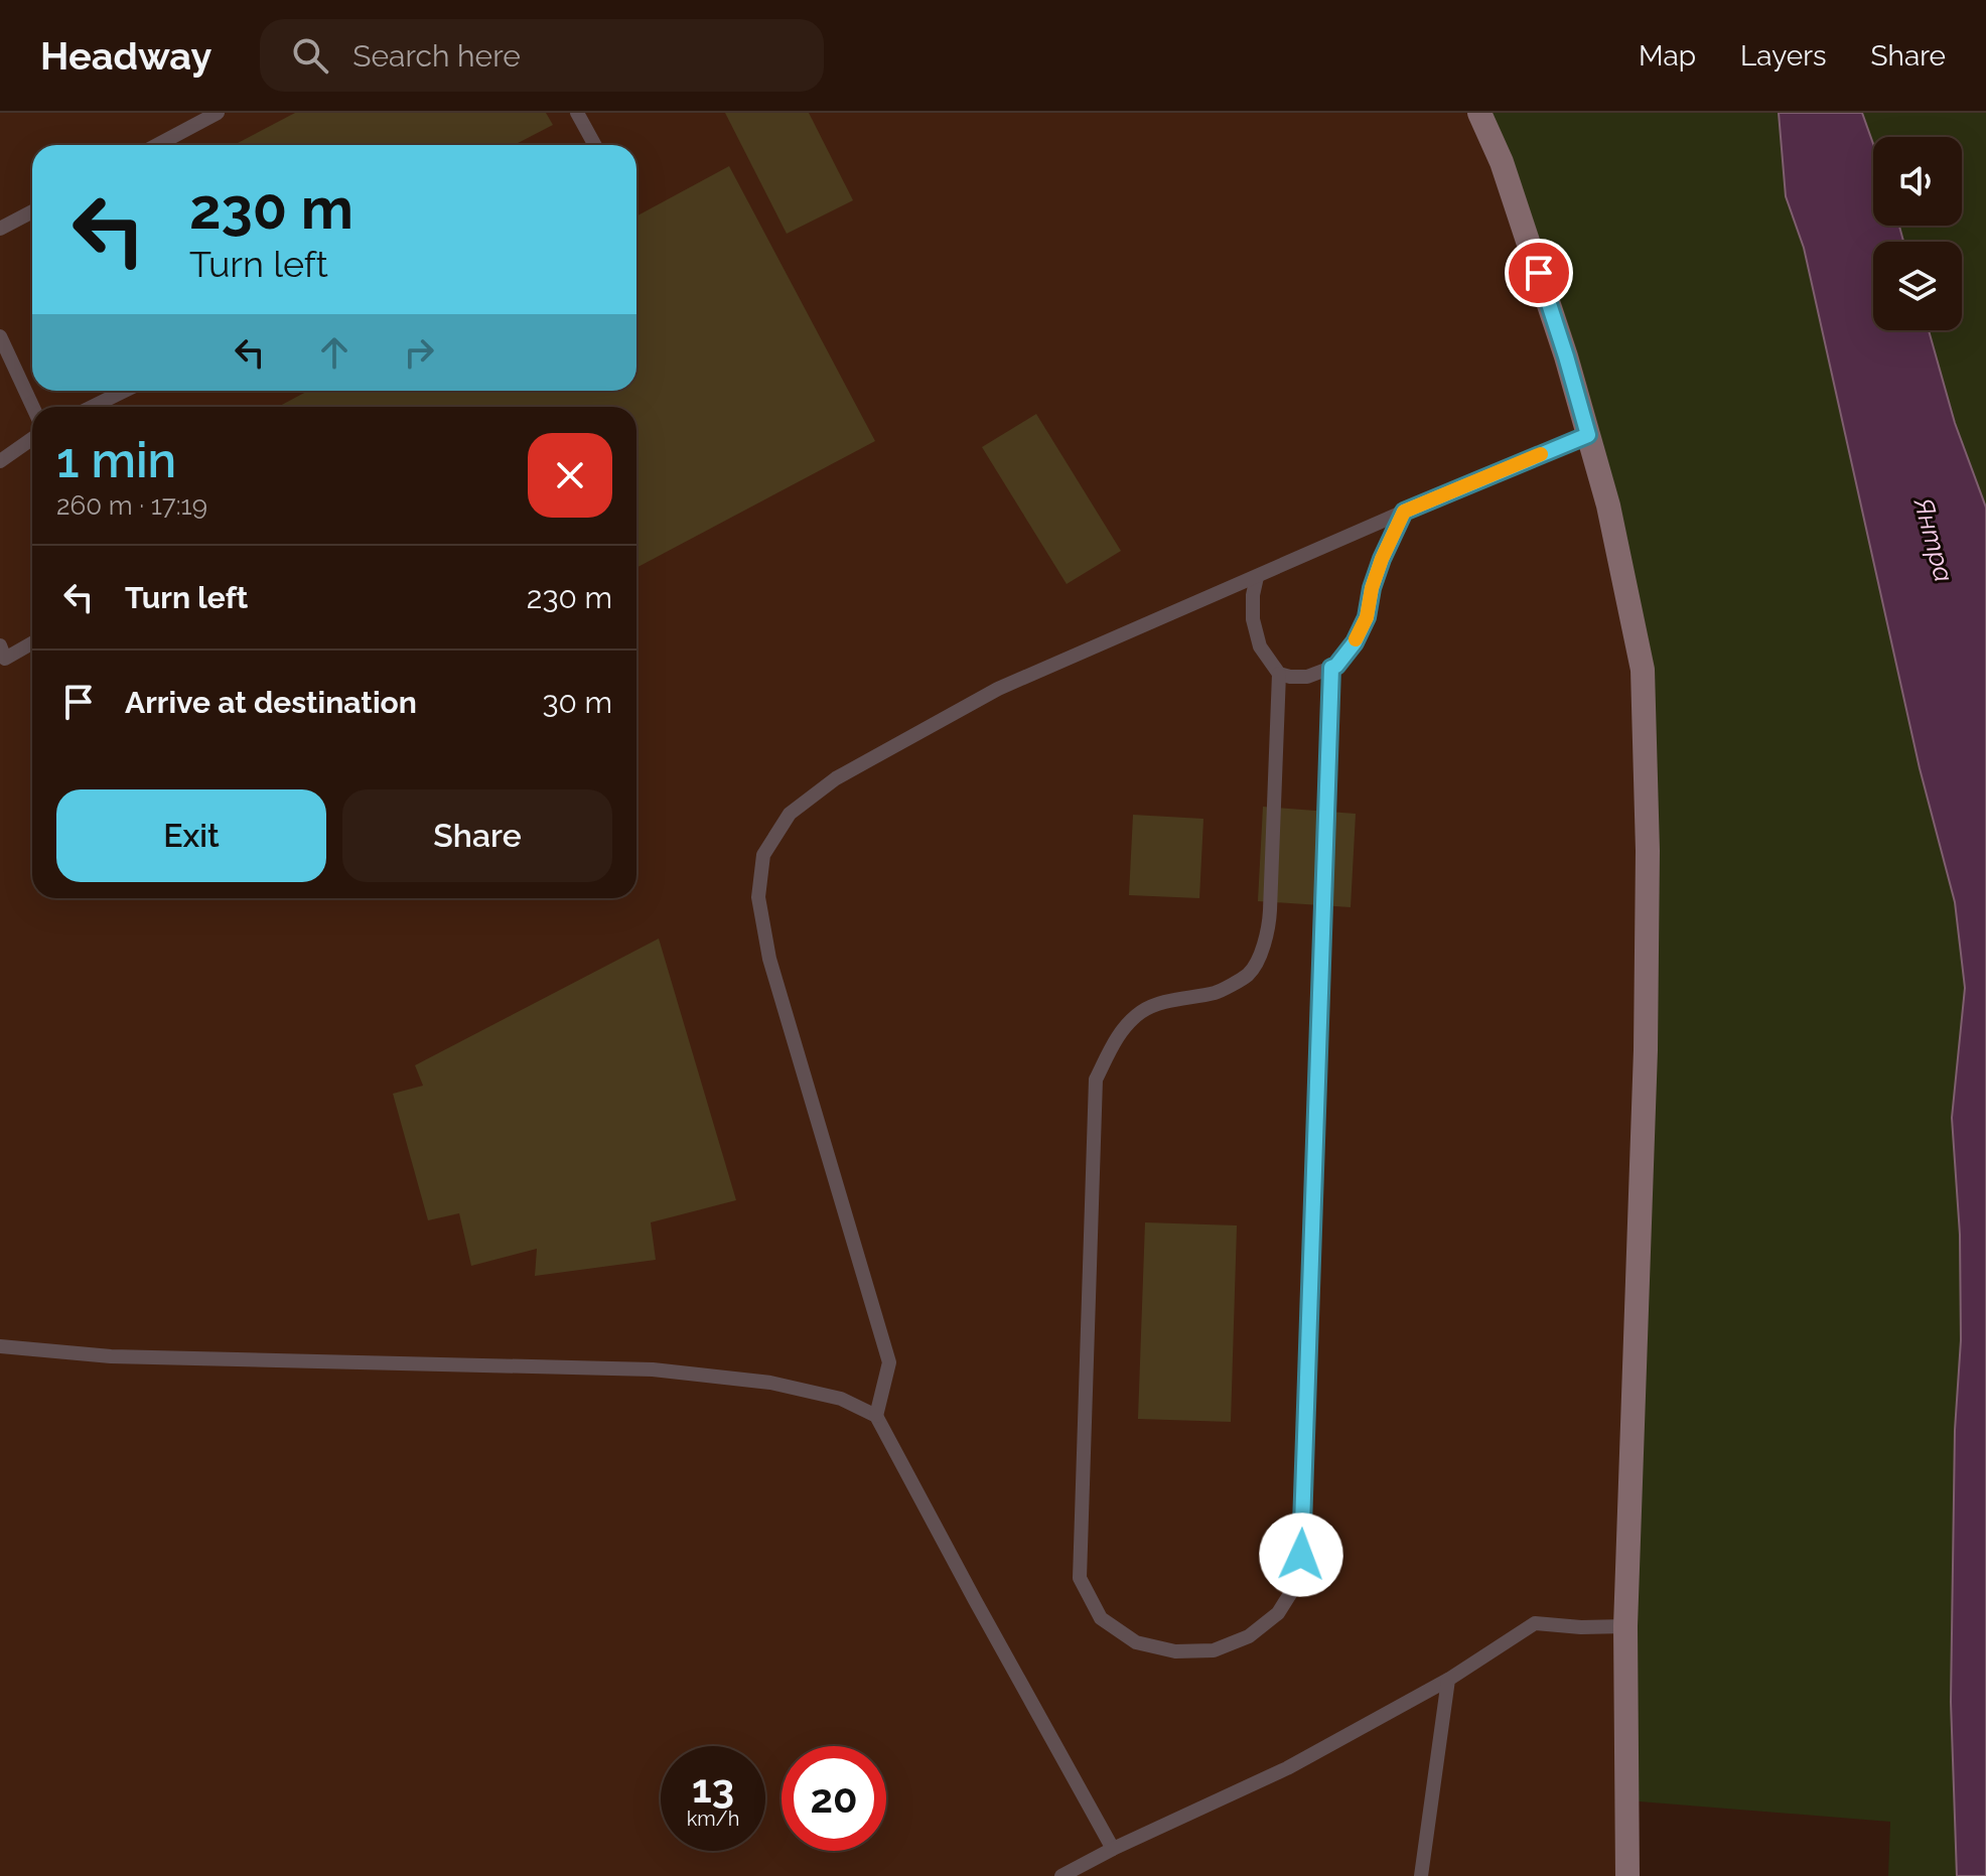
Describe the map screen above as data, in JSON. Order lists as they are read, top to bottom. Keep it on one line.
{"water":["Янтра"],"page":{"header":"Headway","search":"Search here","nav":["Map","Layers","Share"],"turn":["230 m","Turn left"],"heading":["1 min","260 m · 17:19"],"list":[{"name":"Turn left","value":"230 m"},{"name":"Arrive at destination","value":"30 m"}],"buttons":["Exit","Share"],"speed":"13 km/h","limit":"20"}}
